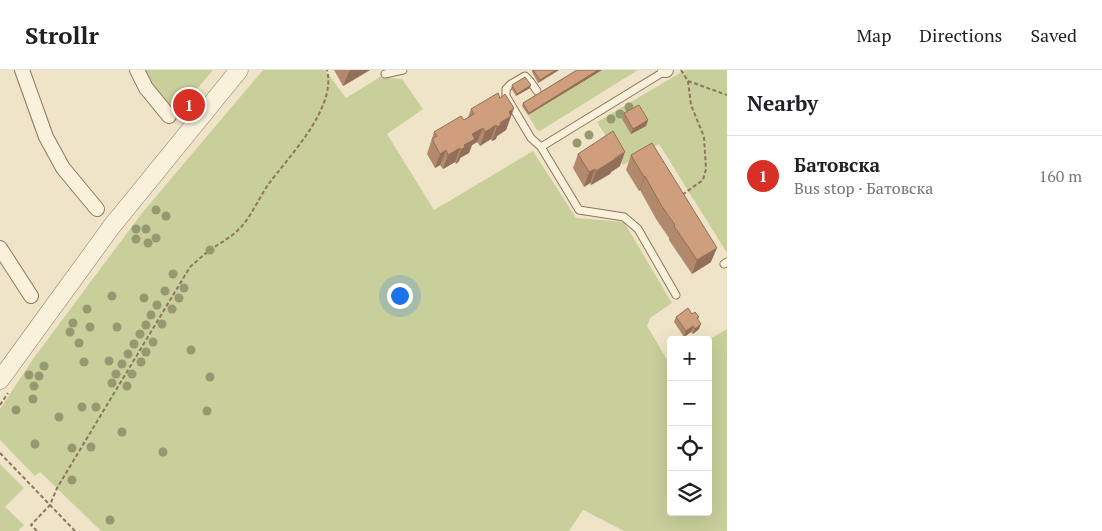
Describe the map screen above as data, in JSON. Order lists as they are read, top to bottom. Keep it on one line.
{"page":{"header":"Strollr","nav":["Map","Directions","Saved"],"heading":"Nearby","pins":"1","list":[{"mark":"1","name":"Батовска","note":"Bus stop · Батовска","value":"160 m"}],"map_buttons":["+","−"]}}
